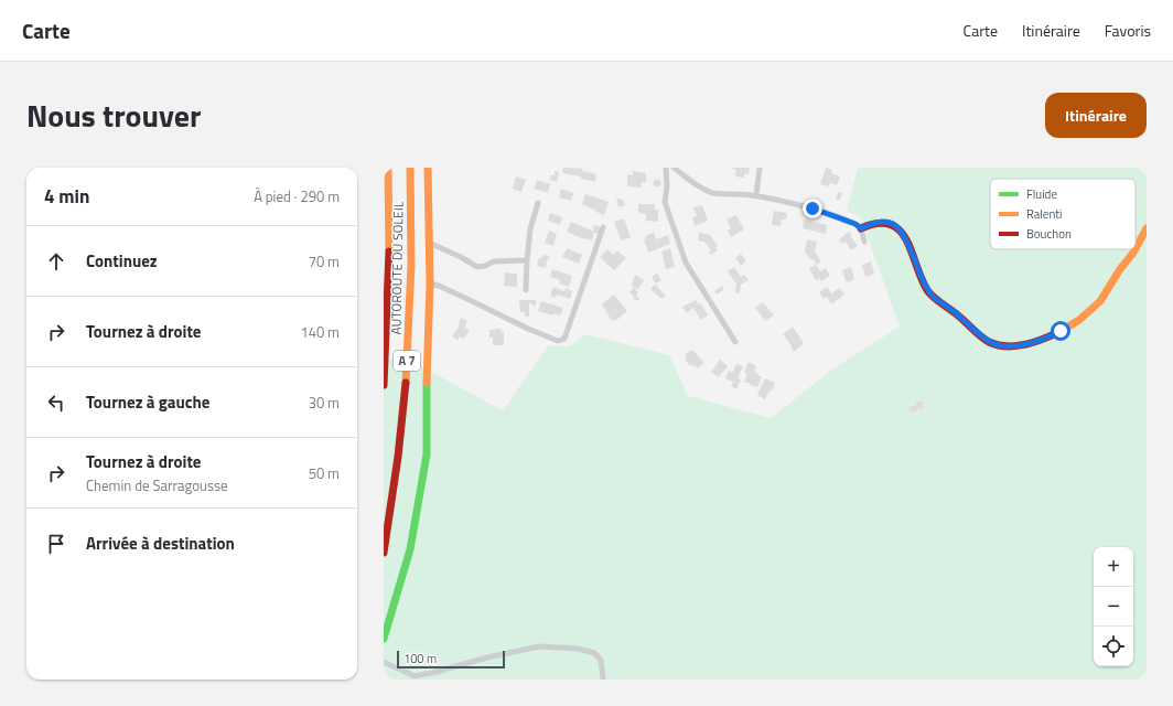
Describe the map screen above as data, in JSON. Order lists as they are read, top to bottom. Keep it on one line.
{"streets":{"main road":["AUTOROUTE DU SOLEIL","A 7"]},"legend":["Fluide","Ralenti","Bouchon"],"scale_bar":"100 m","page":{"header":"Carte","nav":["Carte","Itinéraire","Favoris"],"title":"Nous trouver","buttons":"Itinéraire","heading":["4 min","À pied · 290 m"],"list":[["Continuez","70 m"],["Tournez à droite","140 m"],["Tournez à gauche","30 m"],["Tournez à droite","Chemin de Sarragousse","50 m"],"Arrivée à destination"],"map_buttons":["+","−"],"scale":"100 m"}}
